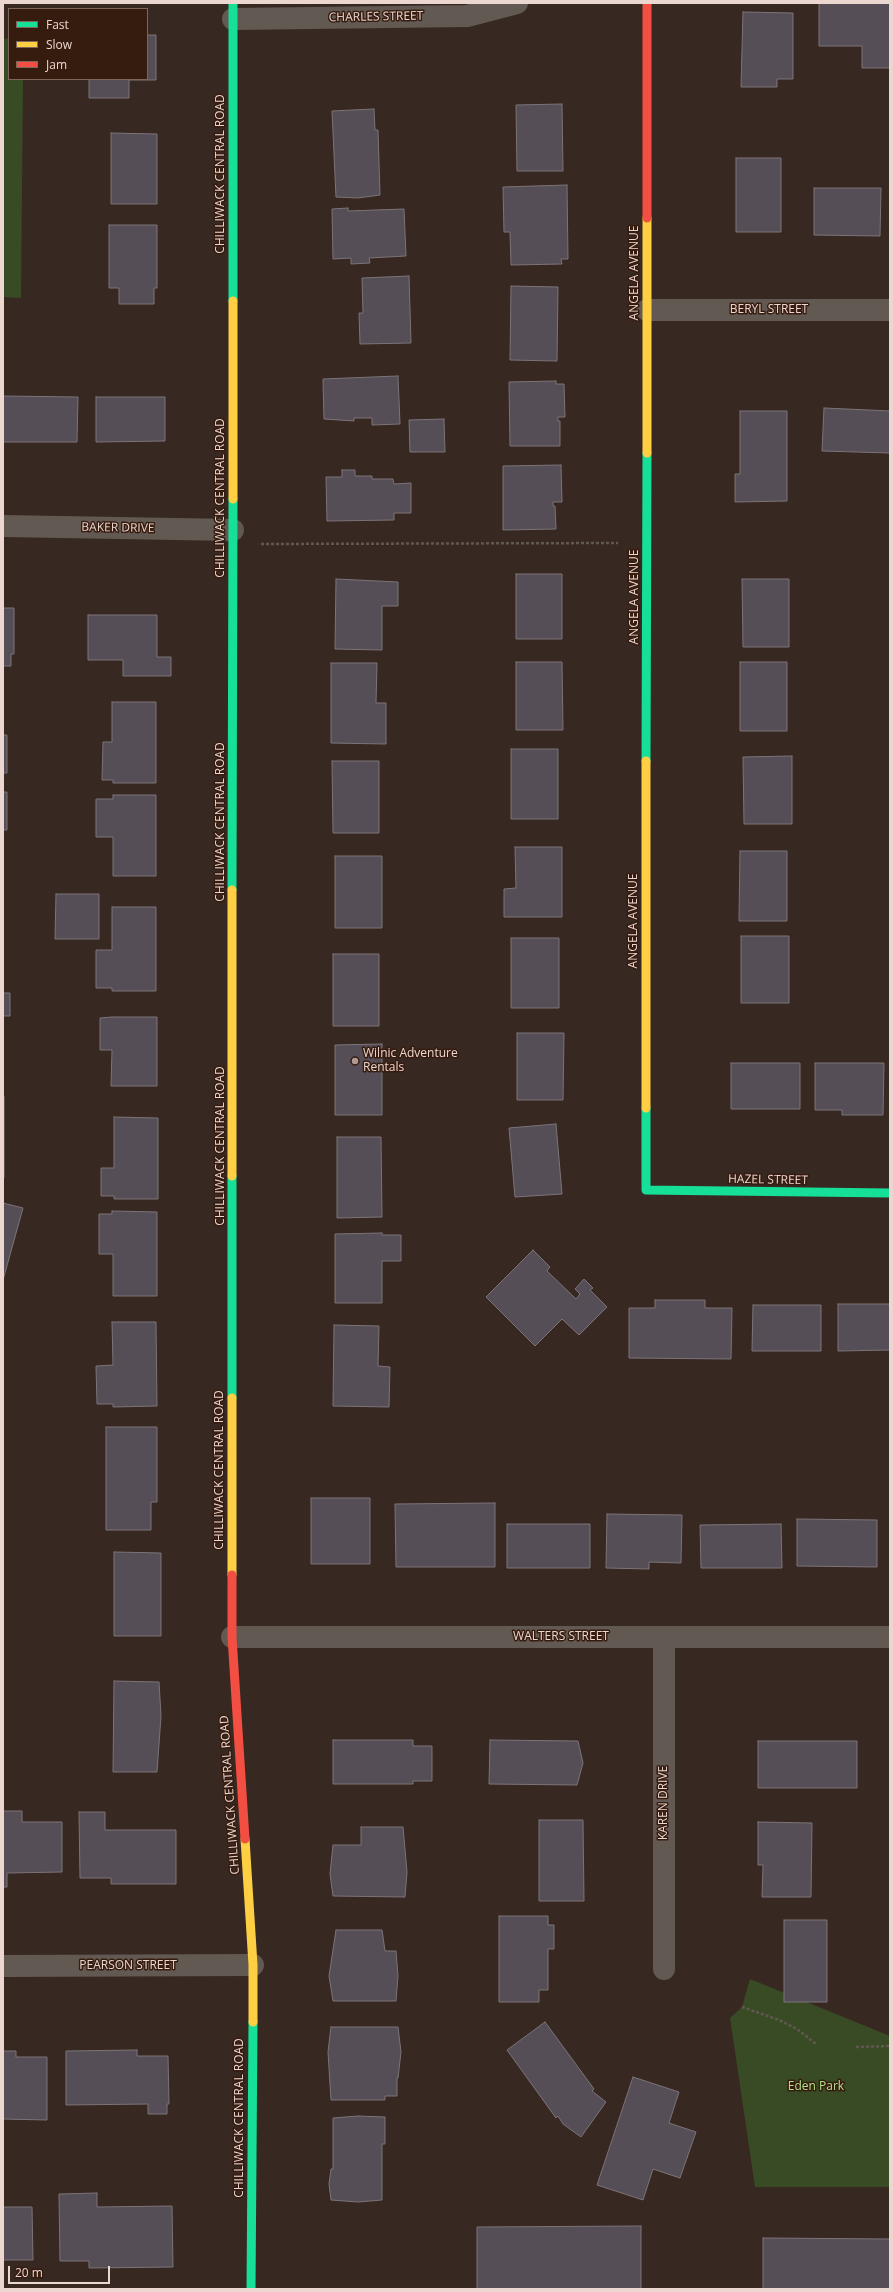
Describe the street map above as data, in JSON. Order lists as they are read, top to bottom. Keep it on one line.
{"streets":{"street":["CHARLES STREET","CHILLIWACK CENTRAL ROAD","ANGELA AVENUE","BERYL STREET","BAKER DRIVE","HAZEL STREET","WALTERS STREET","KAREN DRIVE","PEARSON STREET"]},"crossings":[["CHARLES STREET","CHILLIWACK CENTRAL ROAD"],["CHILLIWACK CENTRAL ROAD","BAKER DRIVE"],["CHILLIWACK CENTRAL ROAD","WALTERS STREET"],["CHILLIWACK CENTRAL ROAD","PEARSON STREET"],["ANGELA AVENUE","BERYL STREET"],["ANGELA AVENUE","HAZEL STREET"],["WALTERS STREET","KAREN DRIVE"]],"parks":["Eden Park"],"places":["Wilnic Adventure Rentals"],"legend":["Fast","Slow","Jam"],"scale_bar":"20 m"}
